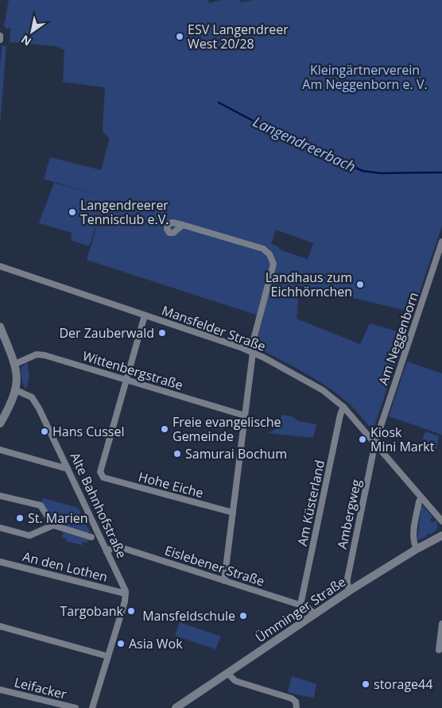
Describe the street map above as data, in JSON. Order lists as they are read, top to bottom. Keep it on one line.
{"streets":{"street":["Mansfelder Straße","Am Neggenborn","Wittenbergstraße","Hohe Eiche","Am Küsterland","Alte Bahnhofstraße","Ambergweg","Eislebener Straße","An den Lothen","Ümminger Straße","Leifacker"]},"crossings":[["Mansfelder Straße","Am Neggenborn"],["Mansfelder Straße","Am Küsterland"],["Mansfelder Straße","Ambergweg"],["Am Neggenborn","Ambergweg"],["Wittenbergstraße","Hohe Eiche"],["Am Küsterland","Eislebener Straße"],["Alte Bahnhofstraße","Eislebener Straße"],["Alte Bahnhofstraße","An den Lothen"],["Ambergweg","Ümminger Straße"],["Eislebener Straße","Ümminger Straße"]],"water":["Langendreerbach"],"parks":["Kleingärtnerverein Am Neggenborn e. V."],"places":["ESV Langendreer West 20/28","Langendreerer Tennisclub e.V.","Landhaus zum Eichhörnchen","Der Zauberwald","Freie evangelische Gemeinde","Hans Cussel","Kiosk Mini Markt","Samurai Bochum","St. Marien","Targobank","Mansfeldschule","Asia Wok","storage44"],"north":"bottom left"}
